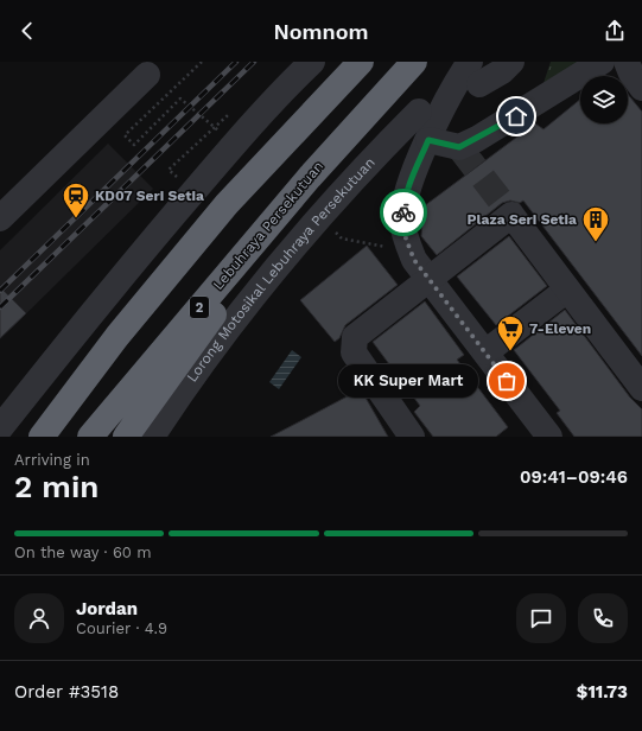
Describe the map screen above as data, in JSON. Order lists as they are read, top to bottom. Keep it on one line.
{"streets":{"highway":["Lebuhraya Persekutuan","2"],"street":["Lorong Motosikal Lebuhraya Persekutuan"]},"places":{"station":["KD07 Seri Setia"],"building":["Plaza Seri Setia"],"supermarket":["7-Eleven"],"other":["KK Super Mart"]},"page":{"header":"Nomnom","bubble":"KK Super Mart","heading":["2 min","Arriving in","09:41–09:46"],"panel":["Jordan","Courier · 4.9","Order #3518","$11.73"],"bar":"On the way · 60 m"}}
